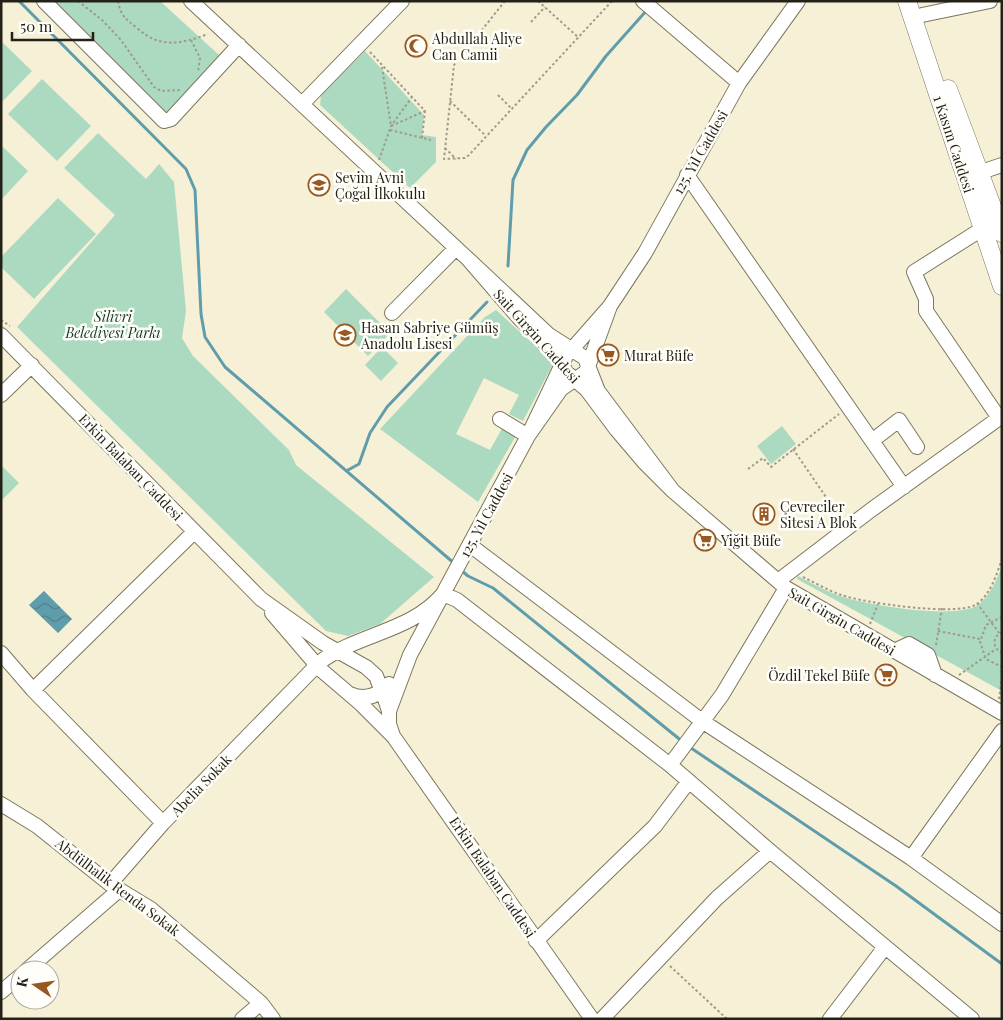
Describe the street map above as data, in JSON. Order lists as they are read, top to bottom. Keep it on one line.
{"streets":{"main road":["1 Kasım Caddesi"],"street":["125. Yıl Caddesi","Sait Girgin Caddesi","Erkin Balaban Caddesi","Abelia Sokak","Abdülhalik Renda Sokak"]},"crossings":[["125. Yıl Caddesi","Sait Girgin Caddesi"],["Abelia Sokak","Abdülhalik Renda Sokak"]],"parks":["Silivri Belediyesi Parkı"],"places":{"mosque":["Abdullah Aliye Can Camii"],"school or university":["Sevim Avni Çoğal İlkokulu","Hasan Sabriye Gümüş Anadolu Lisesi"],"supermarket":["Murat Büfe","Yiğit Büfe","Özdil Tekel Büfe"],"building":["Çevreciler Sitesi A Blok"]},"scale_bar":"50 m","north":"left"}
